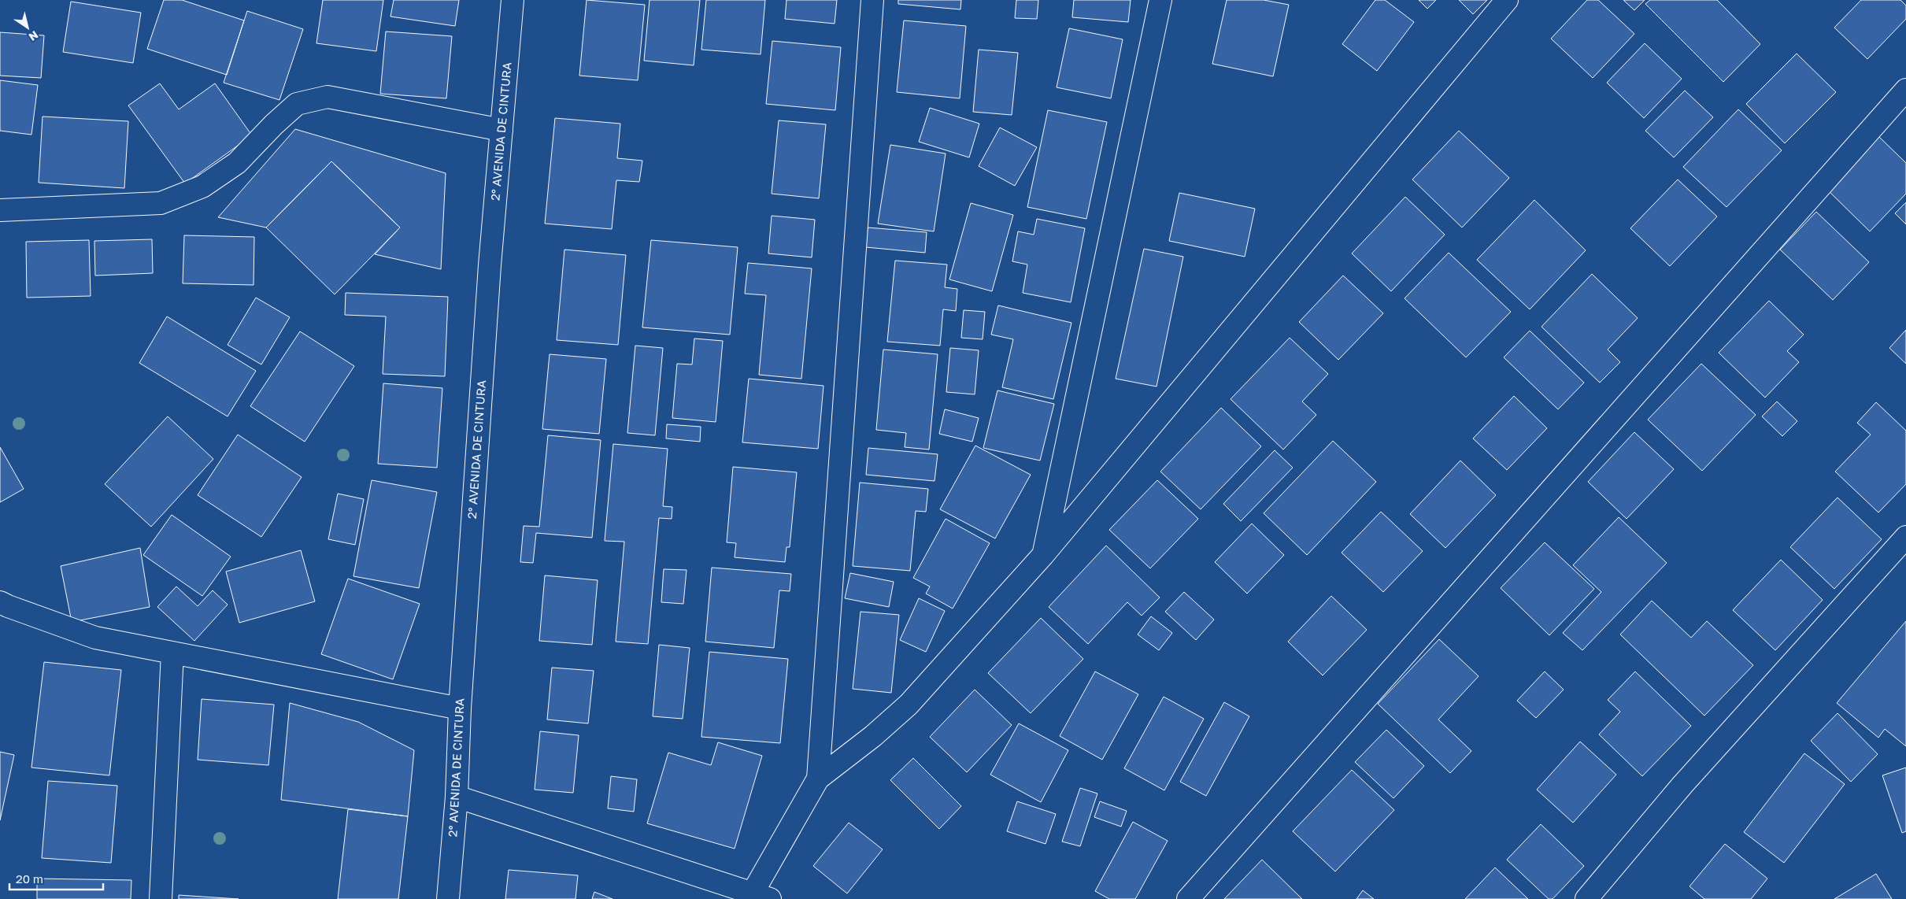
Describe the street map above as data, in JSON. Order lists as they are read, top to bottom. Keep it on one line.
{"streets":{"street":["2° AVENIDA DE CINTURA"]},"scale_bar":"20 m","north":"bottom right"}
